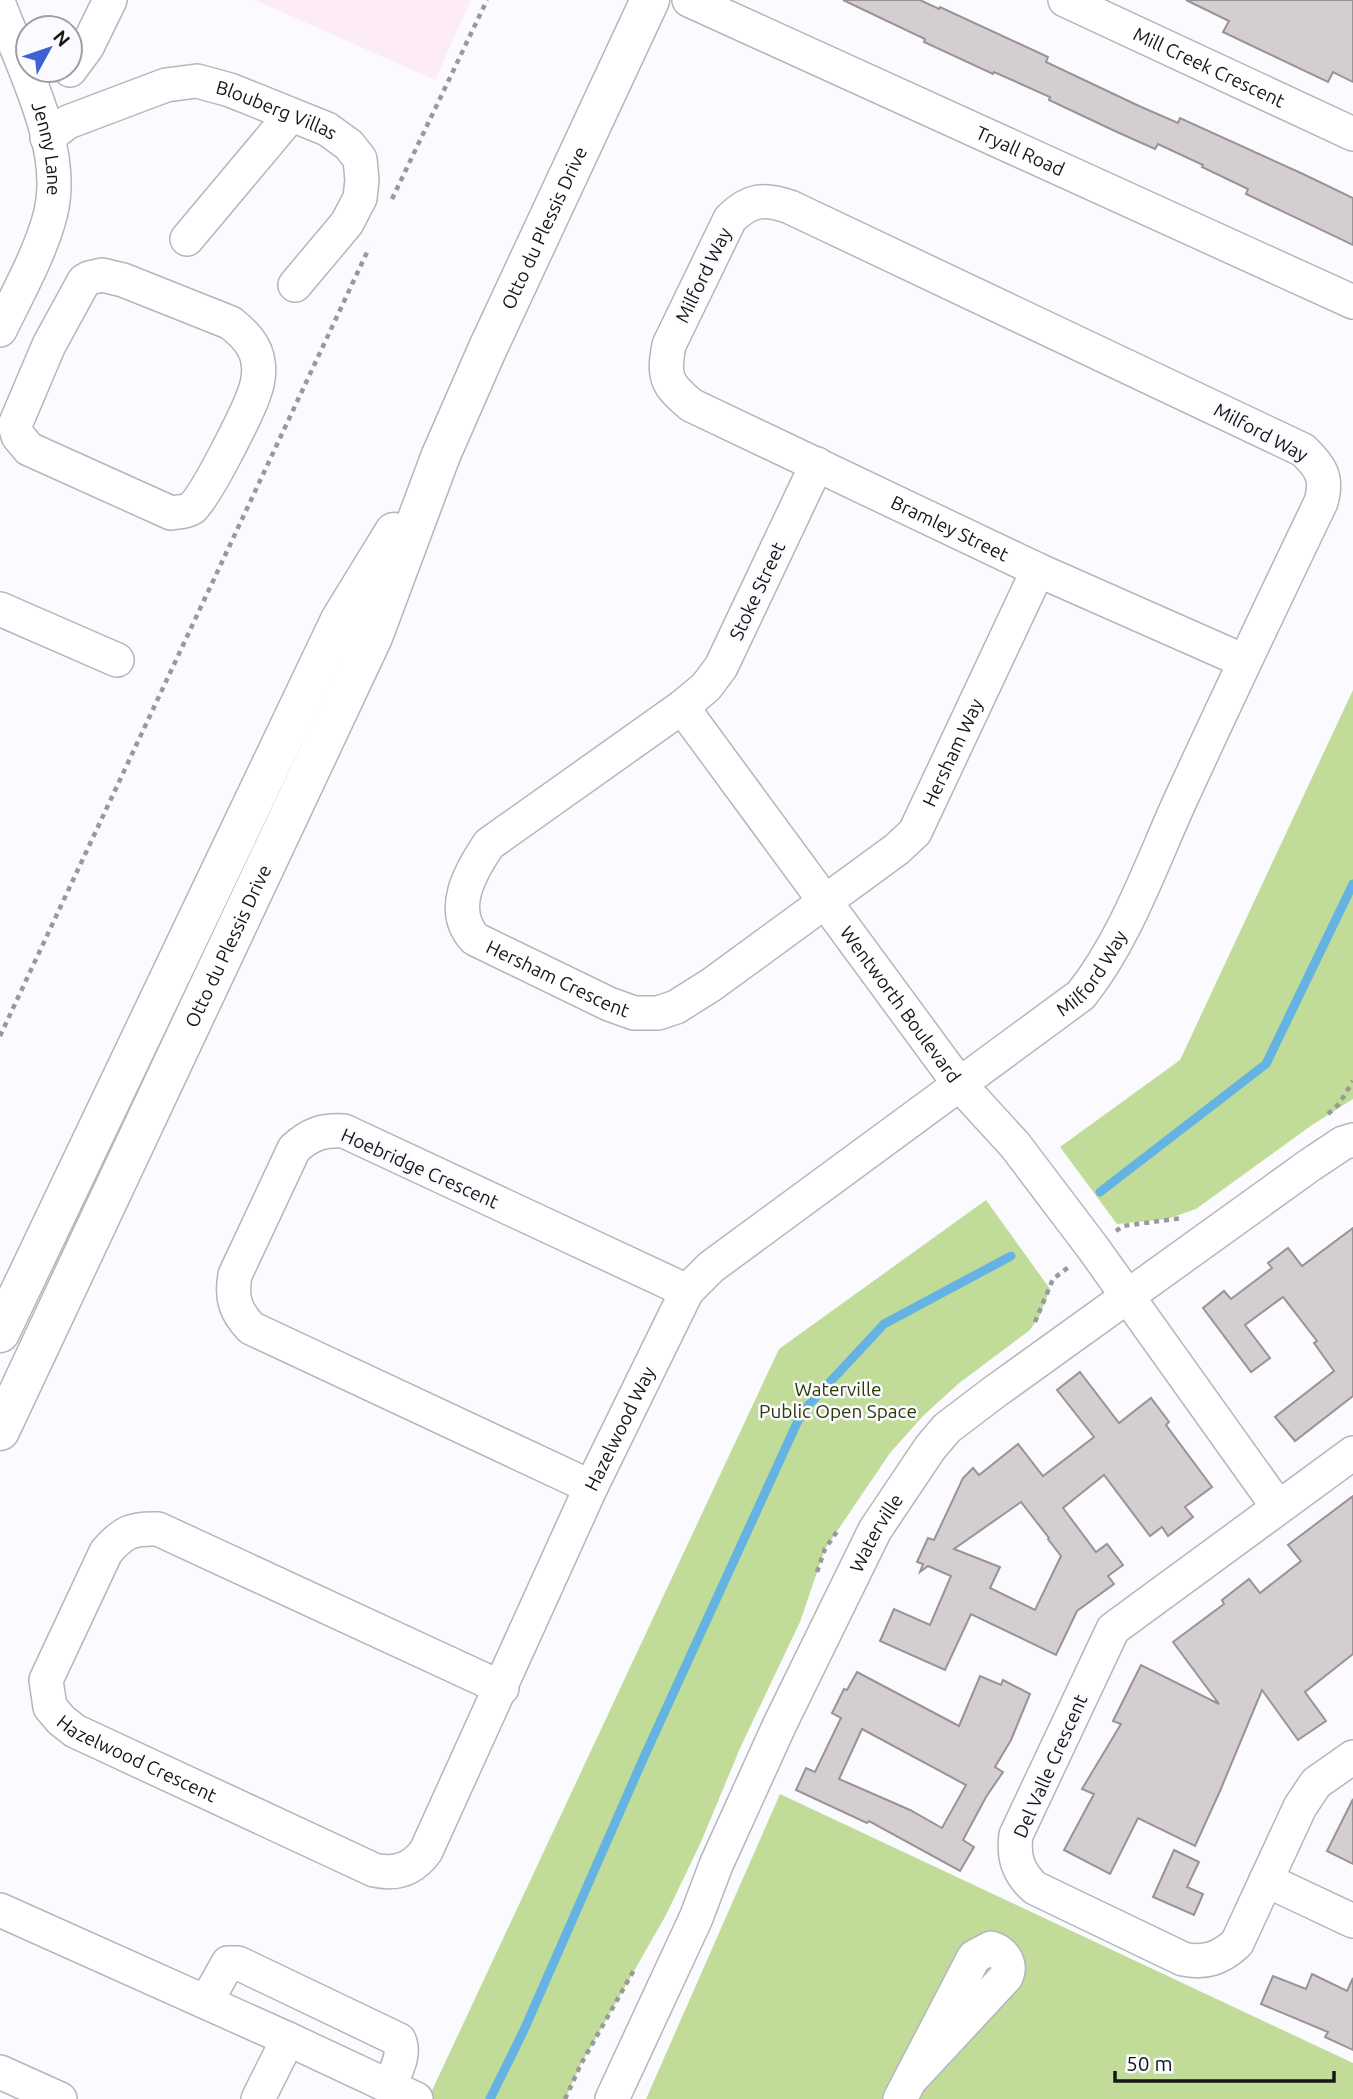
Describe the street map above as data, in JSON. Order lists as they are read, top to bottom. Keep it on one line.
{"streets":{"main road":["Otto du Plessis Drive"],"street":["Mill Creek Crescent","Blouberg Villas","Jenny Lane","Tryall Road","Milford Way","Bramley Street","Stoke Street","Hersham Way","Hersham Crescent","Wentworth Boulevard","Hoebridge Crescent","Hazelwood Way","Waterville","Hazelwood Crescent","Del Valle Crescent"]},"crossings":[["Blouberg Villas","Jenny Lane"],["Milford Way","Bramley Street"],["Milford Way","Wentworth Boulevard"],["Milford Way","Hazelwood Way"],["Bramley Street","Stoke Street"],["Bramley Street","Hersham Way"],["Stoke Street","Hersham Crescent"],["Stoke Street","Wentworth Boulevard"],["Hersham Way","Hersham Crescent"],["Hersham Way","Wentworth Boulevard"],["Hersham Crescent","Wentworth Boulevard"],["Wentworth Boulevard","Hazelwood Way"],["Wentworth Boulevard","Waterville"],["Hoebridge Crescent","Hazelwood Way"],["Hazelwood Way","Hazelwood Crescent"]],"parks":["Waterville Public Open Space"],"scale_bar":"50 m","north":"top right"}
